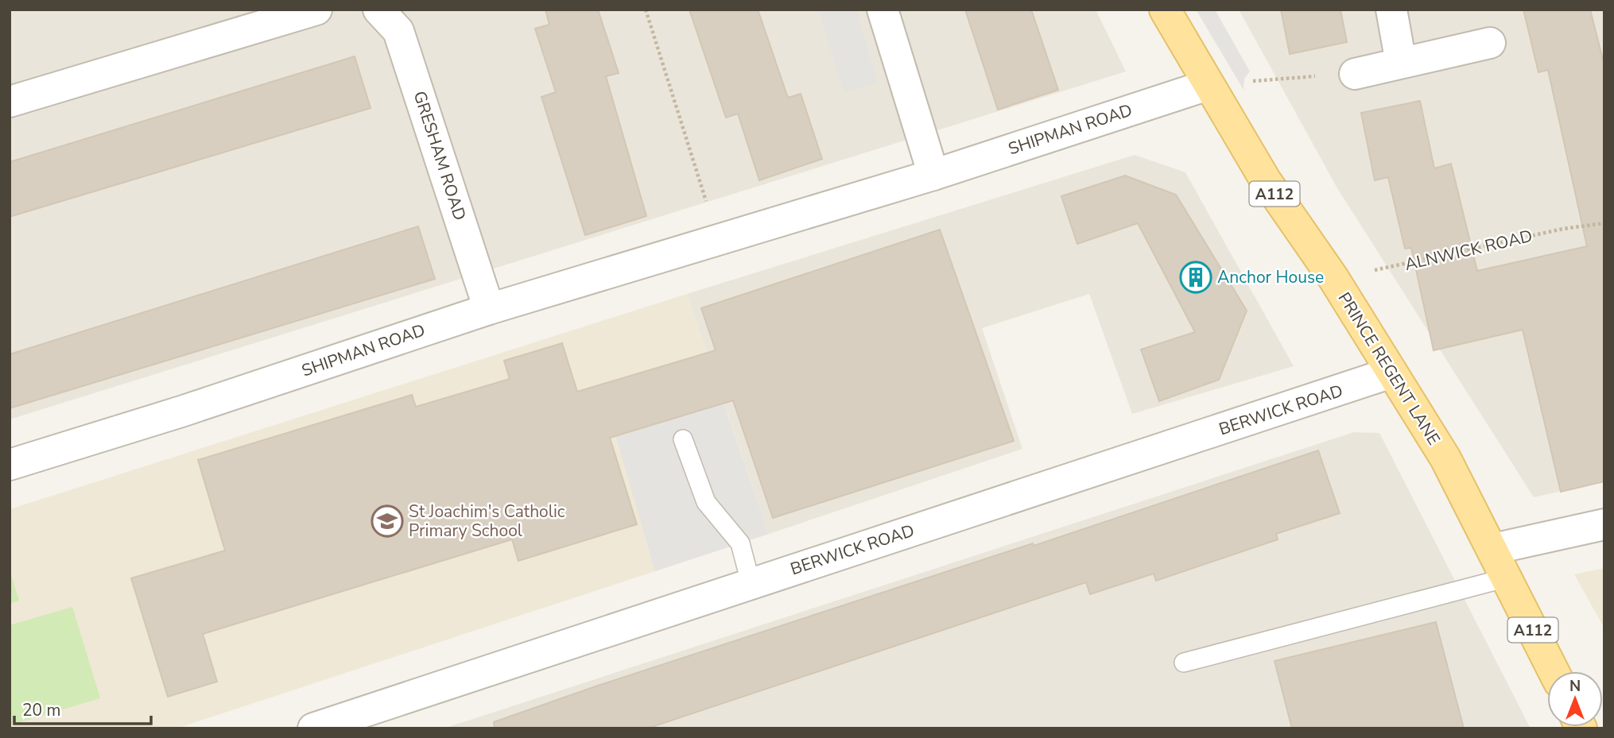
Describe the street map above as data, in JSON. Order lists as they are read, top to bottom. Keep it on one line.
{"streets":{"main road":["A112","PRINCE REGENT LANE"],"street":["SHIPMAN ROAD","GRESHAM ROAD","BERWICK ROAD"],"path":["ALNWICK ROAD"]},"crossings":[["SHIPMAN ROAD","GRESHAM ROAD"],["SHIPMAN ROAD","PRINCE REGENT LANE"],["ALNWICK ROAD","PRINCE REGENT LANE"],["PRINCE REGENT LANE","BERWICK ROAD"]],"places":{"building":["Anchor House"],"school or university":["St Joachim's Catholic Primary School"]},"scale_bar":"20 m","north":"top"}
